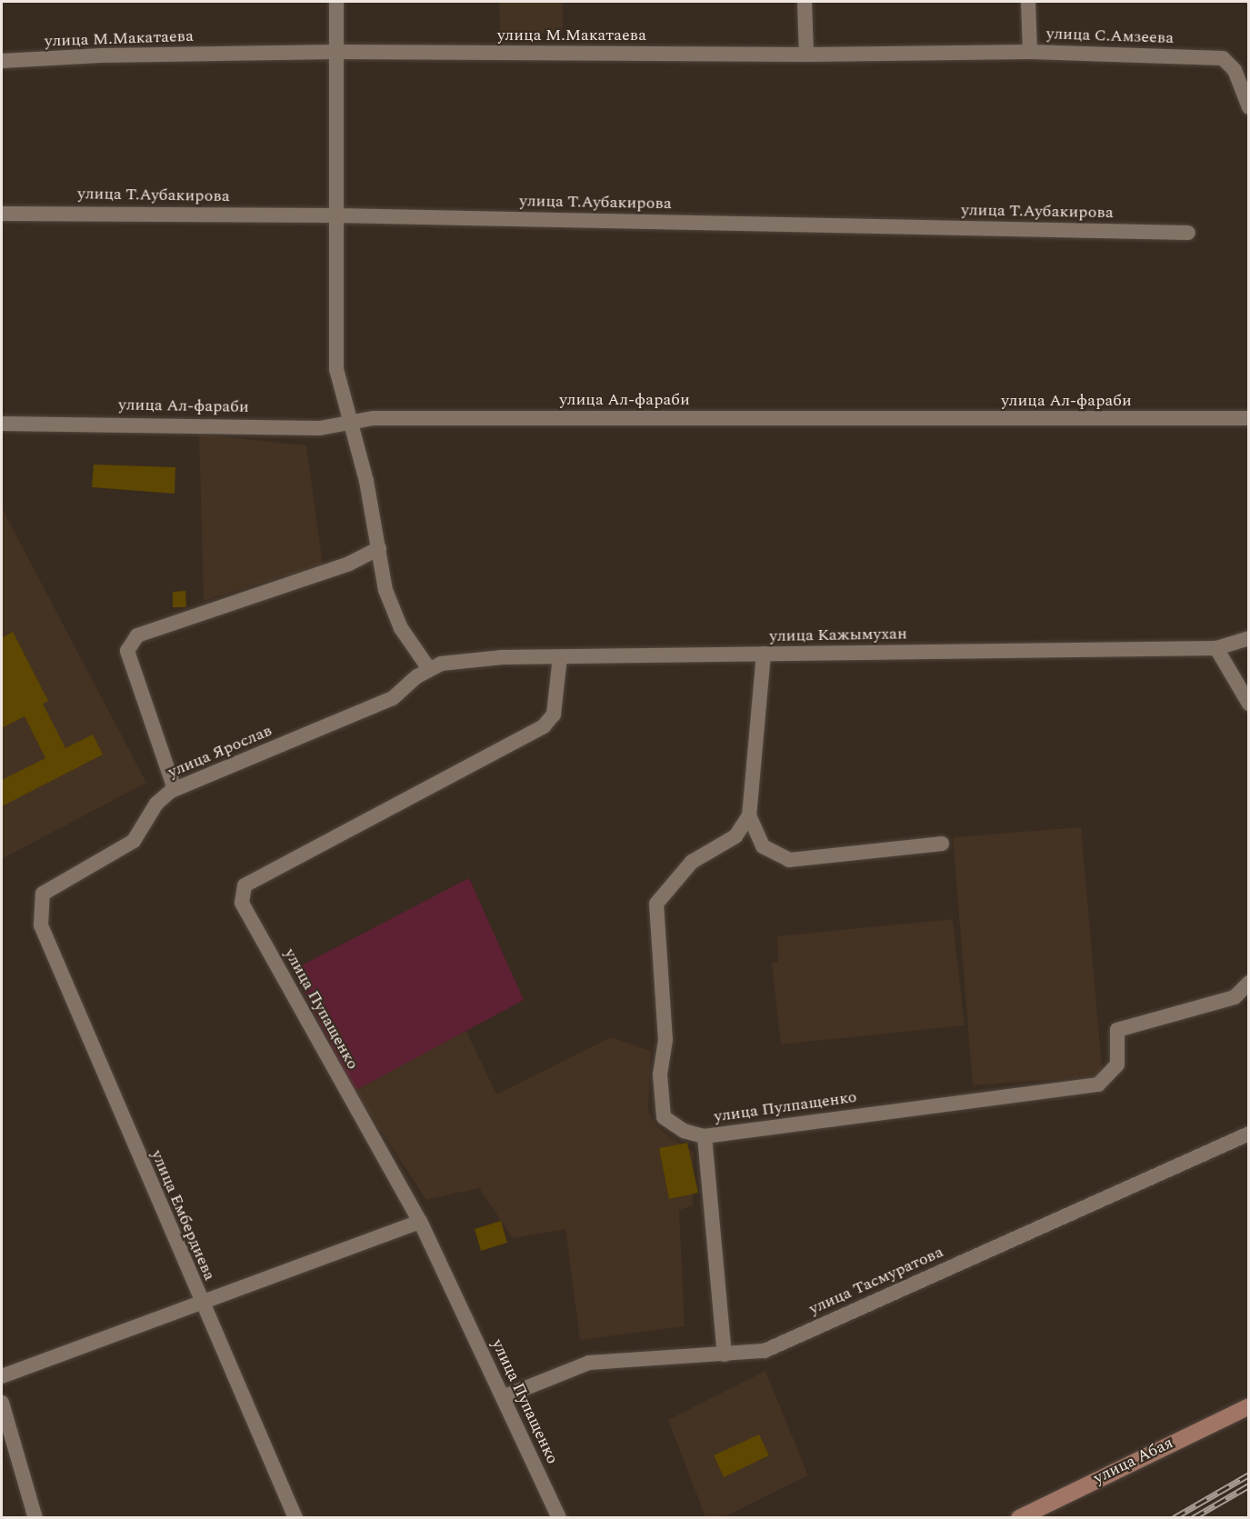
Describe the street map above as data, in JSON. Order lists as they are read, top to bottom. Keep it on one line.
{"streets":{"main road":["улица Абая"],"street":["улица М.Макатаева","улица С.Амзеева","улица Т.Аубакирова","улица Ал-фараби","улица Кажымухан","улица Ярослав","улица Пупащенко","улица Пулпащенко","улица Ембердиева","улица Тасмуратова"]},"crossings":[["улица М.Макатаева","улица С.Амзеева"],["улица Кажымухан","улица Ярослав"],["улица Кажымухан","улица Пупащенко"],["улица Ярослав","улица Ембердиева"],["улица Пупащенко","улица Тасмуратова"]]}
